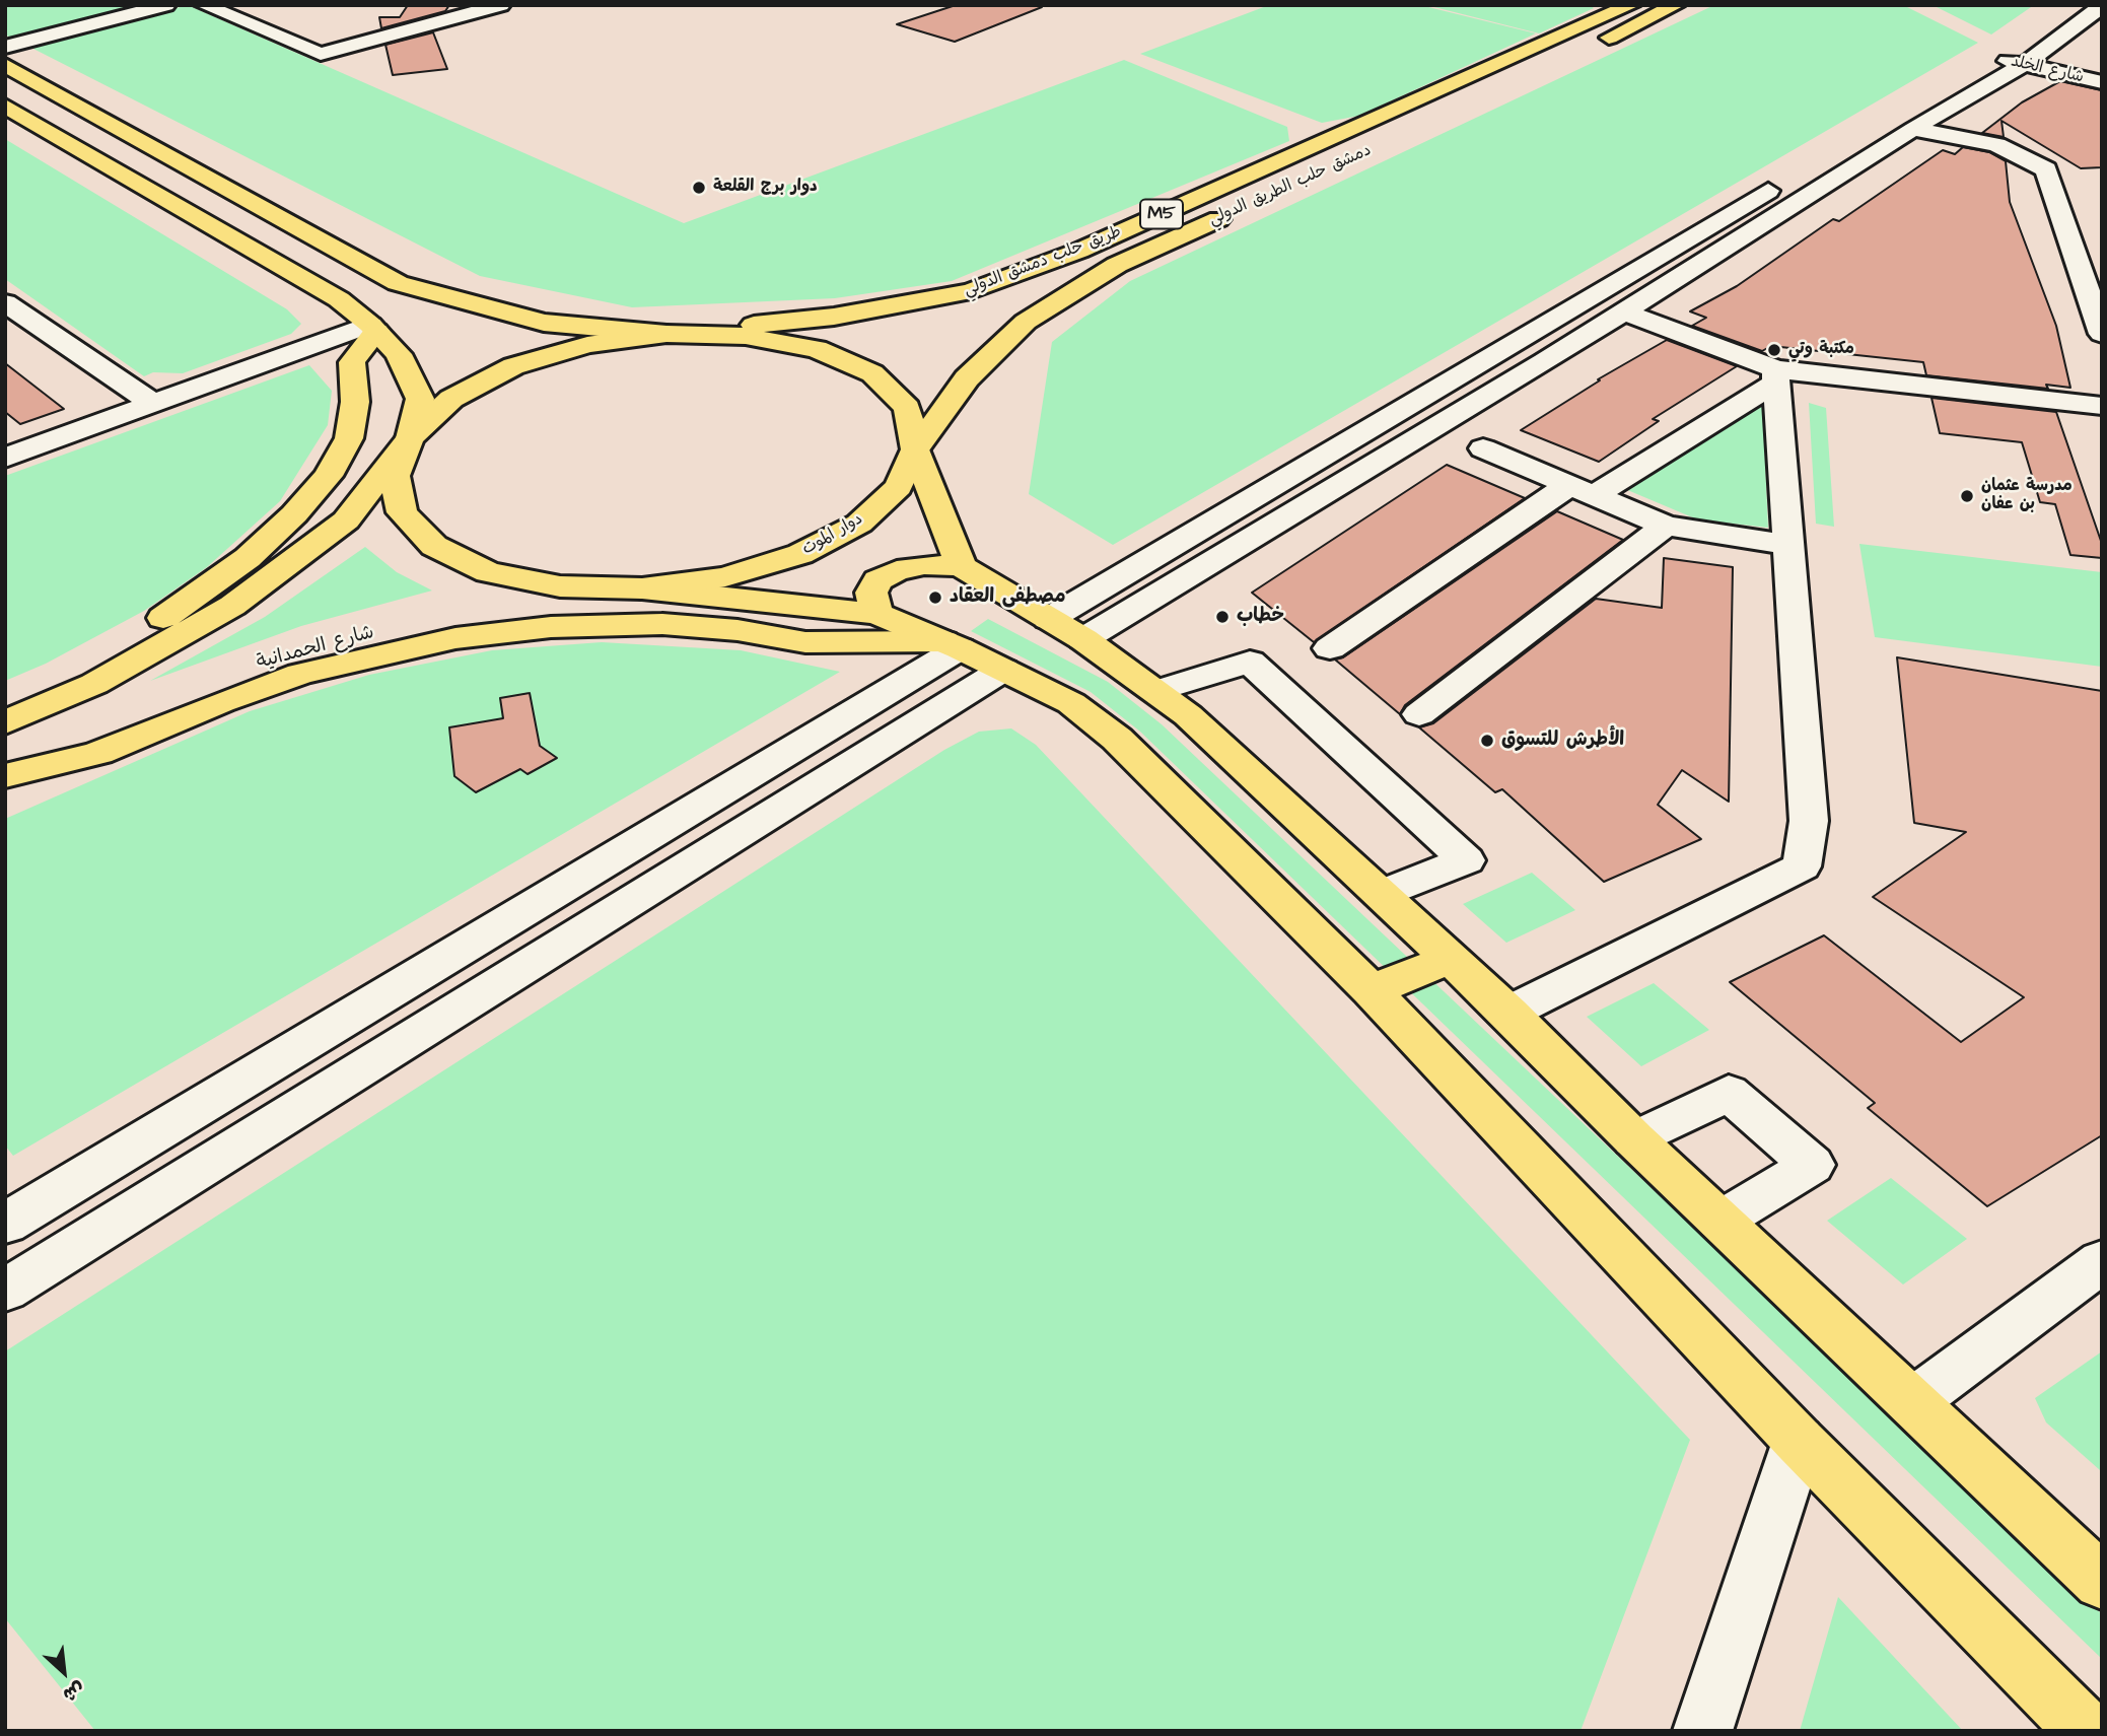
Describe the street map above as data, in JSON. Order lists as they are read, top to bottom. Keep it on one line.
{"streets":{"main road":["دمشق حلب الطريق الدولي","M5","طريق حلب دمشق الدولي","دوار الموت","شارع الحمدانية"],"street":["شارع الخلد"]},"crossings":[["دمشق حلب الطريق الدولي","دوار الموت"],["طريق حلب دمشق الدولي","دوار الموت"],["دوار الموت","شارع الحمدانية"]],"places":["دوار برج القلعة","مكتبة وتي","مدرسة عثمان بن عفان","مصطفى العقاد","خطاب","الأطرش للتسوق"],"north":"bottom right"}
